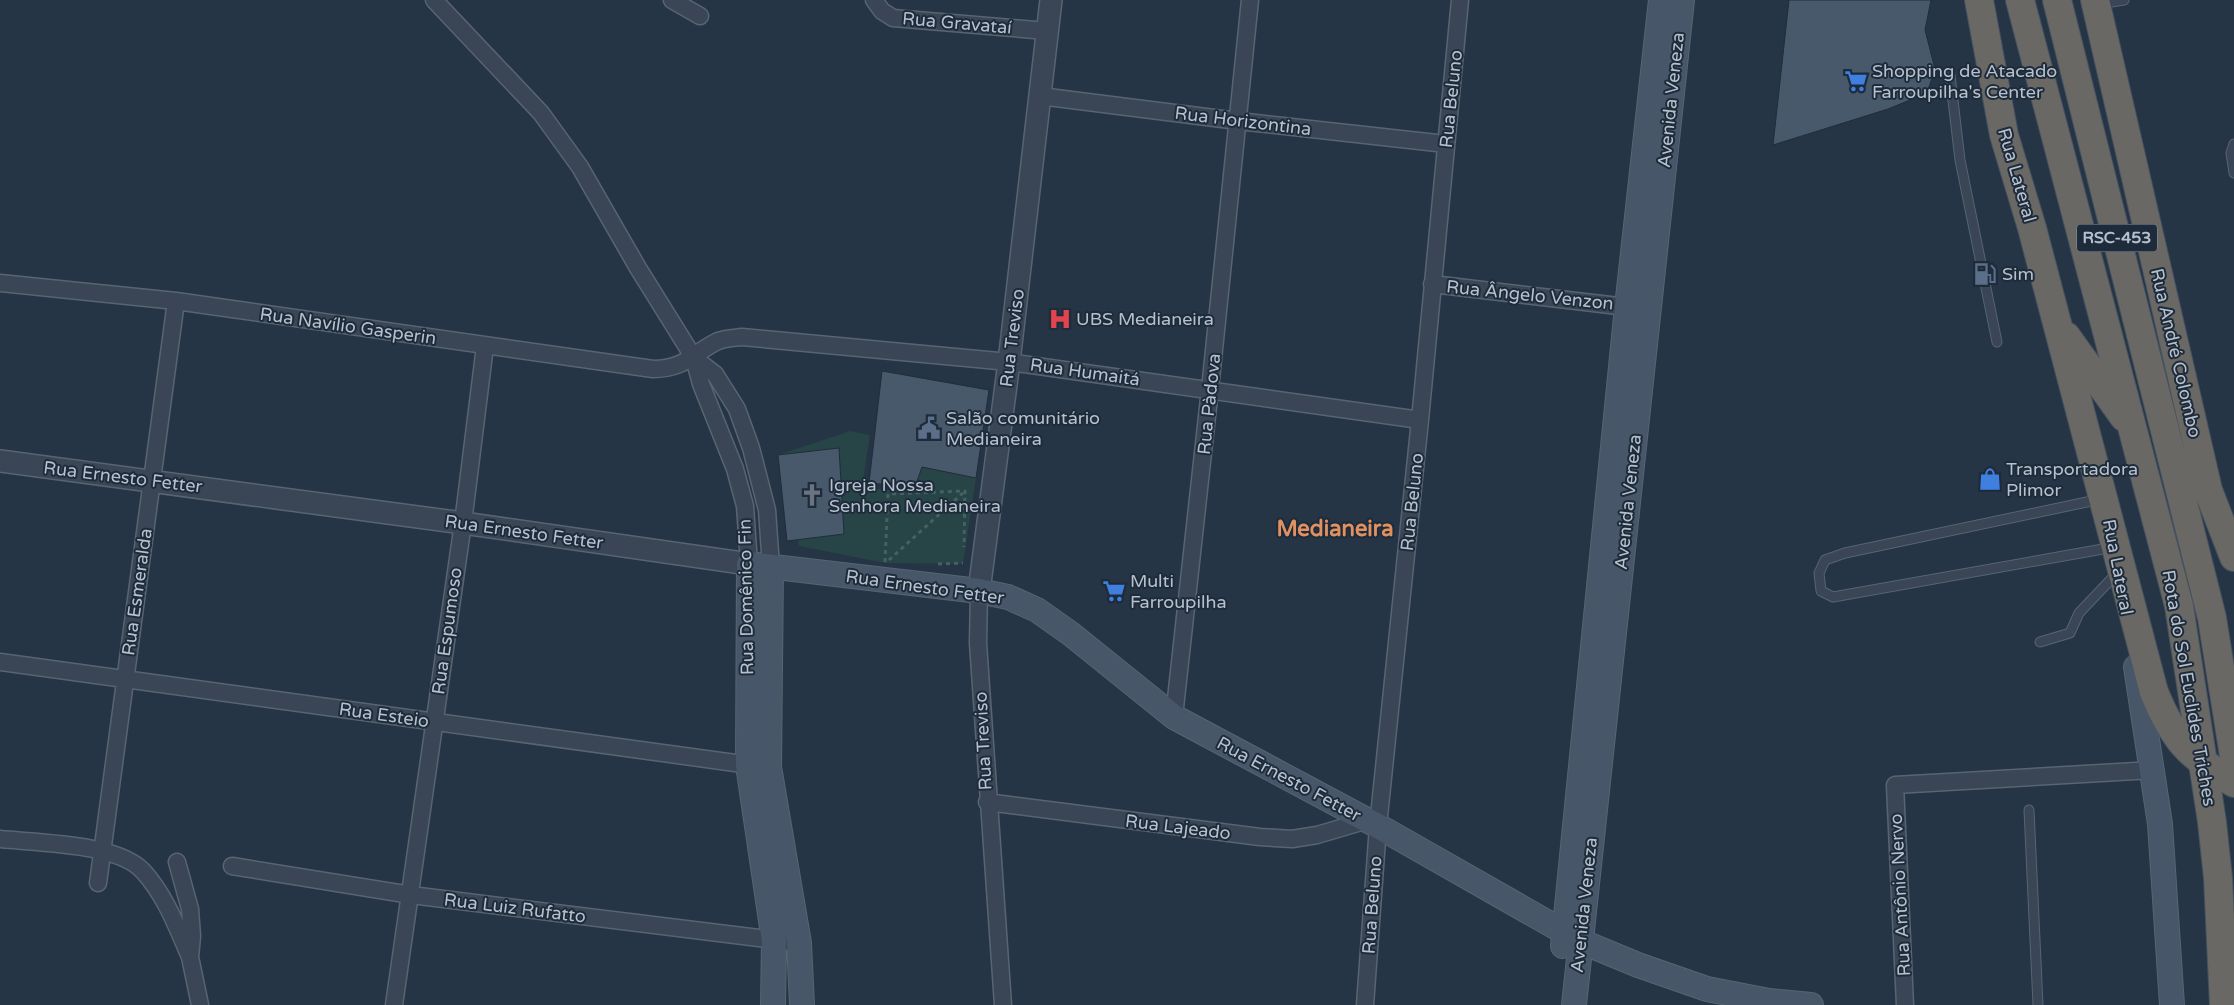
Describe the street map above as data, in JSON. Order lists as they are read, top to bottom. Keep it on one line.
{"streets":{"highway":["Rua Lateral","RSC-453","Rua André Colombo","Rota do Sol Euclides Triches"],"main road":["Avenida Veneza","Rua Ernesto Fetter","Rua Domênico Fin"],"street":["Rua Gravataí","Rua Beluno","Rua Horizontina","Rua Ângelo Venzon","Rua Navílio Gasperin","Rua Treviso","Rua Humaitá","Rua Pàdova","Rua Esmeralda","Rua Espumoso","Rua Esteio","Rua Lajeado","Rua Antônio Nervo","Rua Luiz Rufatto"]},"crossings":[["Rua Gravataí","Rua Treviso"],["Rua Beluno","Rua Horizontina"],["Rua Beluno","Rua Ângelo Venzon"],["Rua Beluno","Rua Humaitá"],["Rua Beluno","Rua Ernesto Fetter"],["Rua Beluno","Rua Lajeado"],["Avenida Veneza","Rua Ângelo Venzon"],["Avenida Veneza","Rua Ernesto Fetter"],["Rua Horizontina","Rua Treviso"],["Rua Horizontina","Rua Pàdova"],["Rua Lateral","Rua Antônio Nervo"],["Rua Navílio Gasperin","Rua Humaitá"],["Rua Navílio Gasperin","Rua Esmeralda"],["Rua Navílio Gasperin","Rua Domênico Fin"],["Rua Navílio Gasperin","Rua Espumoso"],["Rua Treviso","Rua Humaitá"],["Rua Treviso","Rua Ernesto Fetter"],["Rua Treviso","Rua Lajeado"],["Rua Humaitá","Rua Pàdova"],["Rua Humaitá","Rua Domênico Fin"],["Rua Pàdova","Rua Ernesto Fetter"],["Rua Ernesto Fetter","Rua Esmeralda"],["Rua Ernesto Fetter","Rua Domênico Fin"],["Rua Ernesto Fetter","Rua Espumoso"],["Rua Ernesto Fetter","Rua Lajeado"],["Rua Esmeralda","Rua Esteio"],["Rua Domênico Fin","Rua Esteio"],["Rua Domênico Fin","Rua Luiz Rufatto"],["Rua Espumoso","Rua Esteio"],["Rua Espumoso","Rua Luiz Rufatto"]],"districts":["Medianeira"],"places":{"supermarket":["Shopping de Atacado Farroupilha's Center","Multi Farroupilha"],"fuel station":["Sim"],"hospital":["UBS Medianeira"],"public building":["Salão comunitário Medianeira"],"shop":["Transportadora Plimor"],"church":["Igreja Nossa Senhora Medianeira"]}}
